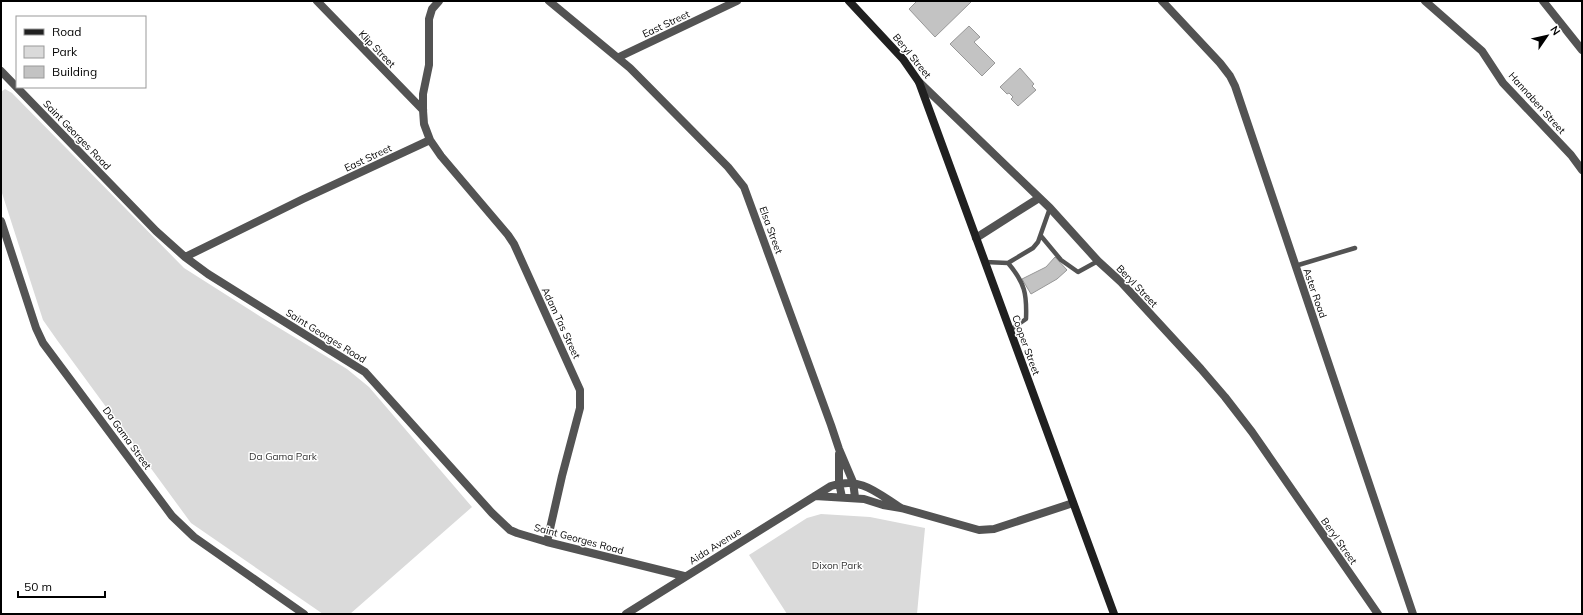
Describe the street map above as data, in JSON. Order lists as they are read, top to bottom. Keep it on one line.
{"streets":{"main road":["Beryl Street","Cooper Street"],"street":["East Street","Klip Street","Hannaben Street","Saint Georges Road","Elsa Street","Aster Road","Adam Tas Street","Da Gama Street","Aida Avenue"]},"crossings":[["East Street","Saint Georges Road"],["East Street","Elsa Street"],["East Street","Adam Tas Street"],["Beryl Street","Cooper Street"],["Saint Georges Road","Adam Tas Street"],["Saint Georges Road","Aida Avenue"],["Elsa Street","Aida Avenue"],["Cooper Street","Aida Avenue"]],"parks":["Da Gama Park","Dixon Park"],"legend":["Road","Park","Building"],"scale_bar":"50 m","north":"top right"}
